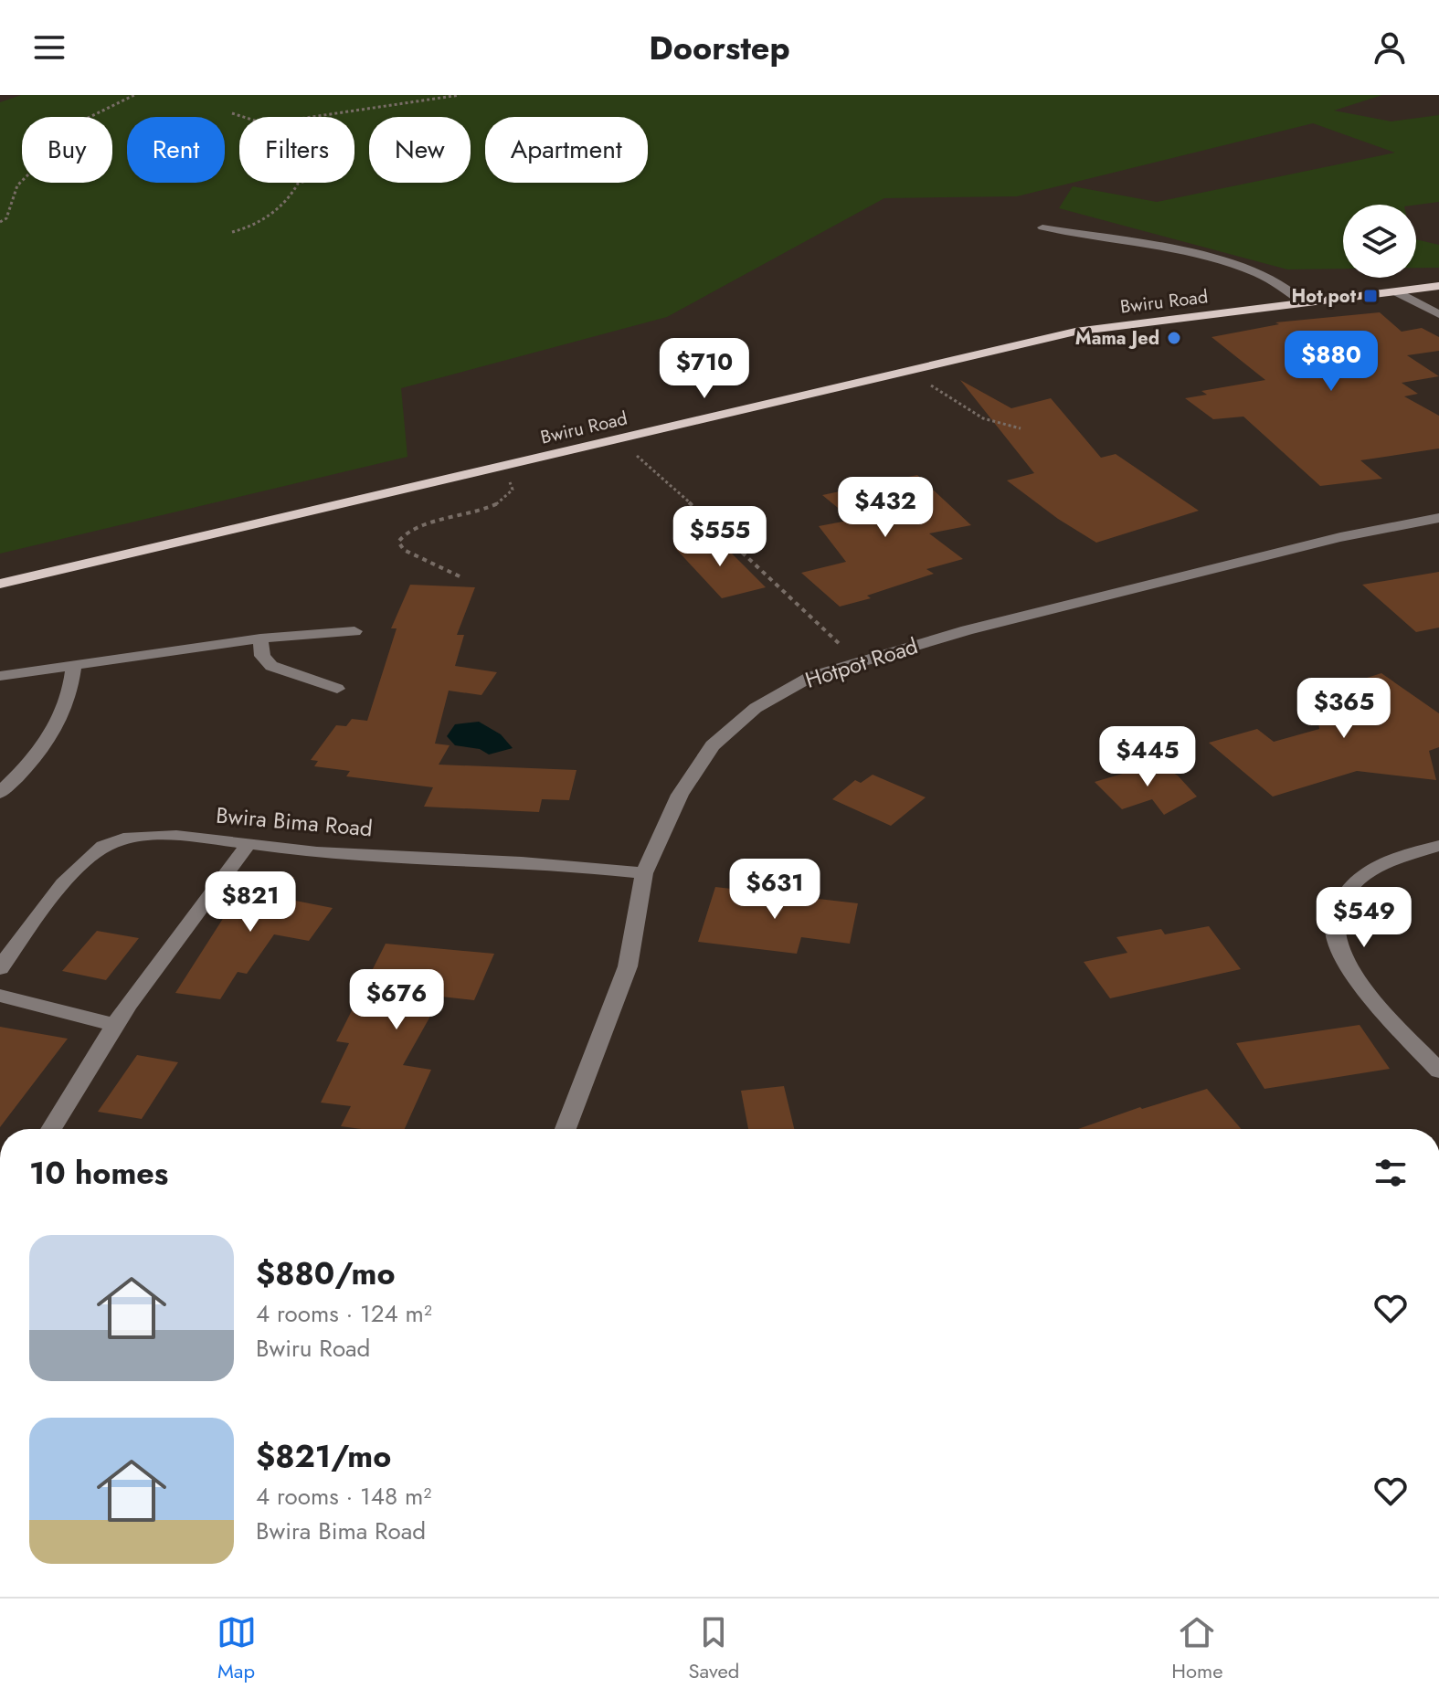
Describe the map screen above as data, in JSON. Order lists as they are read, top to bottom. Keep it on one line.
{"streets":{"main road":["Bwiru Road"],"street":["Hotpot Road","Bwira Bima Road"]},"crossings":[["Hotpot Road","Bwira Bima Road"]],"places":{"transit":["Hot pot"],"other":["Mama Jed"]},"page":{"header":"Doorstep","chip":["Buy","Rent","Filters","New","Apartment"],"price":["$880","$710","$432","$555","$365","$445","$631","$821","$549","$676"],"heading":"10 homes","list":[{"name":"$880/mo","note":"4 rooms · 124 m² · Bwiru Road"},{"name":"$821/mo","note":"4 rooms · 148 m² · Bwira Bima Road"}],"tabs":["Map","Saved","Home"]}}
